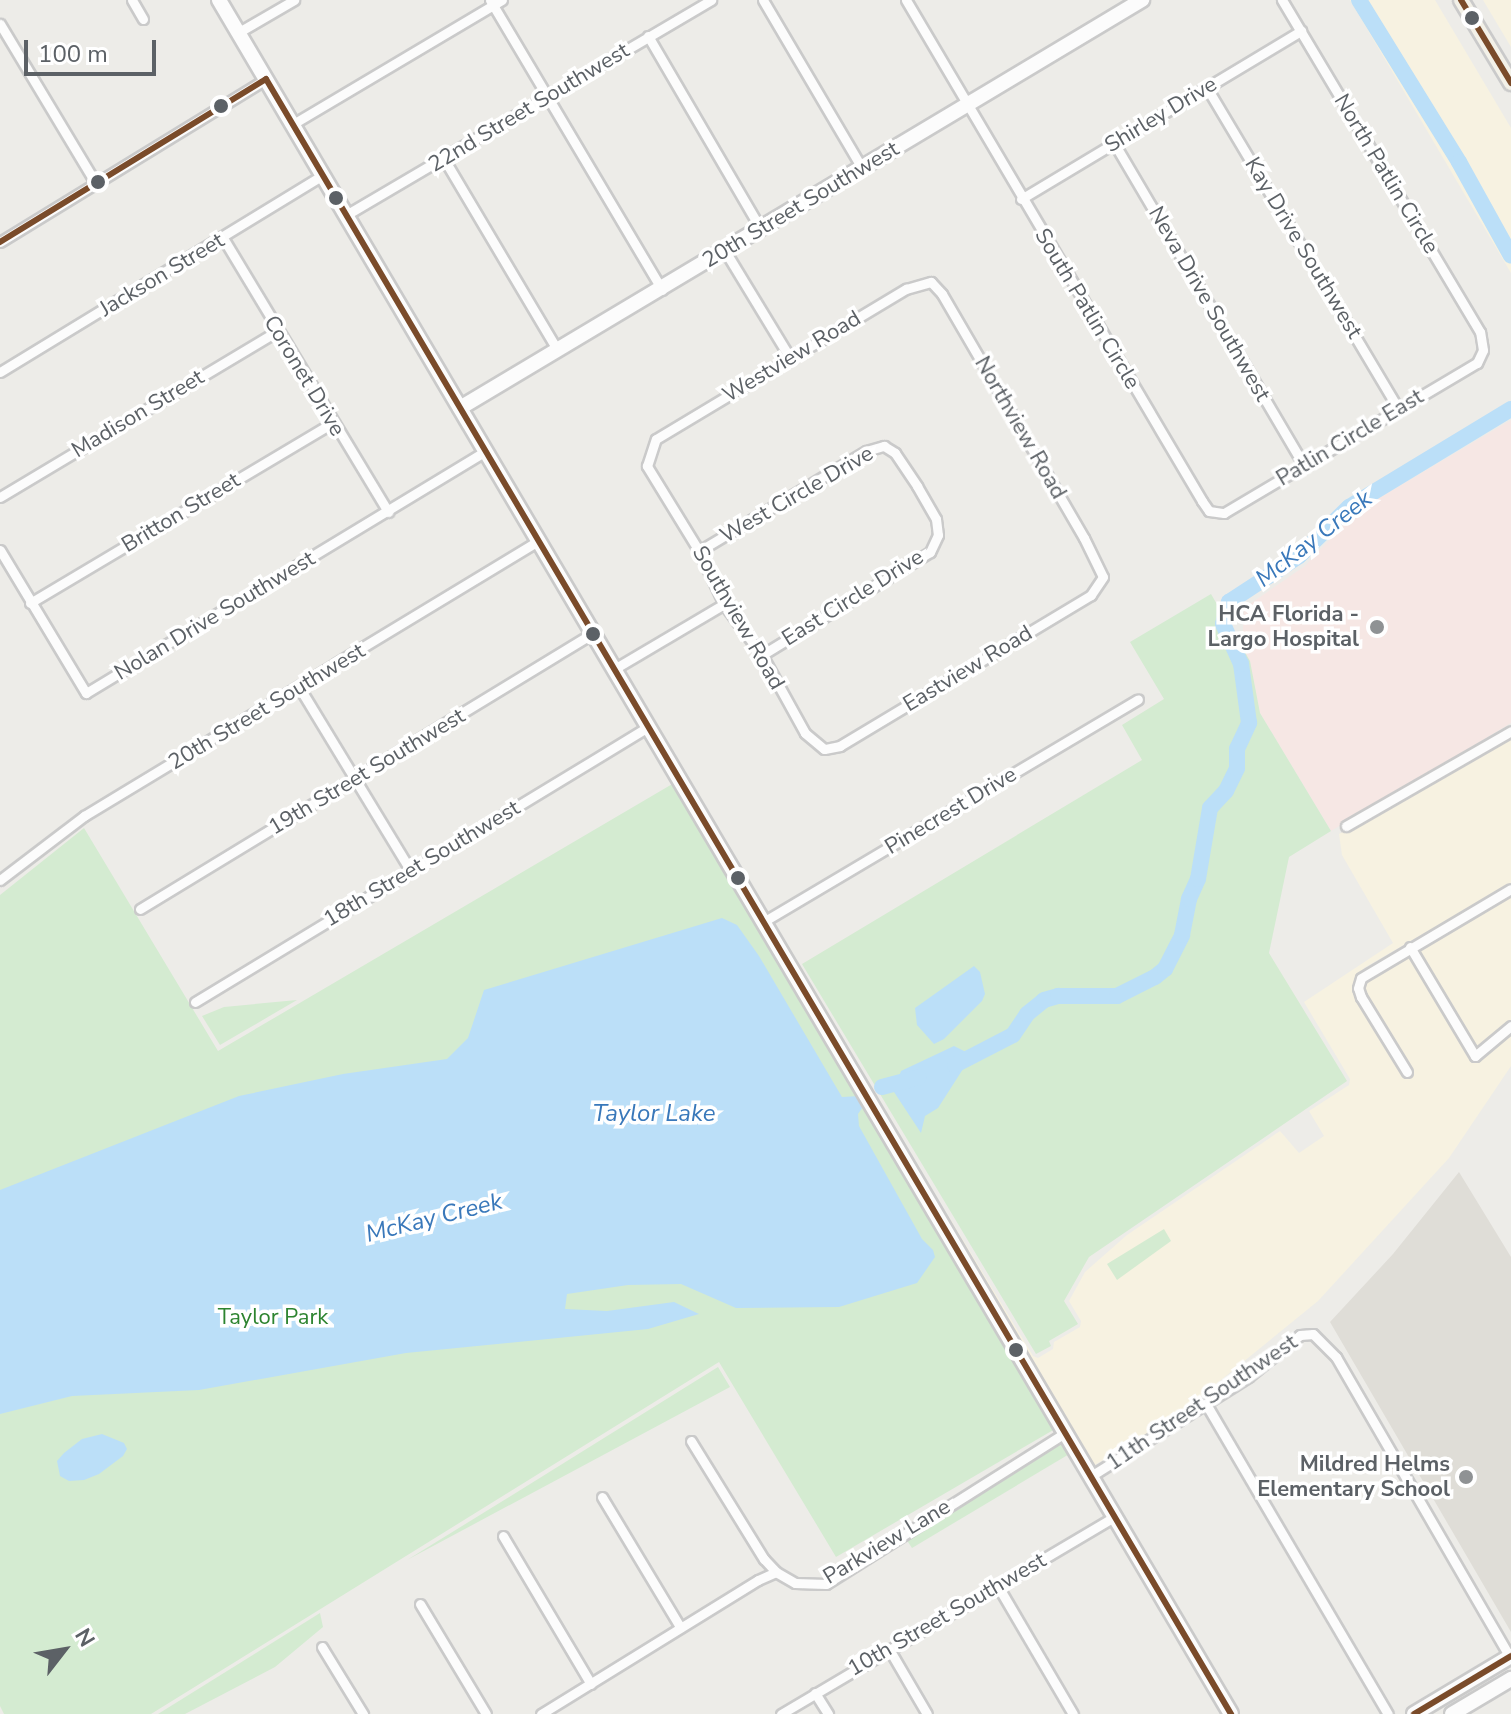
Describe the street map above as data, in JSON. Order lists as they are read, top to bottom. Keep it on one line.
{"streets":{"street":["22nd Street Southwest","Shirley Drive","North Patlin Circle","20th Street Southwest","Kay Drive Southwest","Jackson Street","Neva Drive Southwest","South Patlin Circle","Westview Road","Coronet Drive","Madison Street","Northview Road","Patlin Circle East","West Circle Drive","Britton Street","East Circle Drive","Nolan Drive Southwest","Southview Road","Eastview Road","19th Street Southwest","Pinecrest Drive","18th Street Southwest","11th Street Southwest","Parkview Lane","10th Street Southwest"]},"crossings":[["Shirley Drive","North Patlin Circle"],["Shirley Drive","Kay Drive Southwest"],["Shirley Drive","Neva Drive Southwest"],["Shirley Drive","South Patlin Circle"],["North Patlin Circle","Patlin Circle East"],["20th Street Southwest","South Patlin Circle"],["Kay Drive Southwest","Patlin Circle East"],["Jackson Street","Coronet Drive"],["Neva Drive Southwest","Patlin Circle East"],["South Patlin Circle","Patlin Circle East"],["Westview Road","Northview Road"],["Westview Road","Southview Road"],["Coronet Drive","Madison Street"],["Coronet Drive","Britton Street"],["Coronet Drive","Nolan Drive Southwest"],["Northview Road","Eastview Road"],["West Circle Drive","East Circle Drive"],["West Circle Drive","Southview Road"],["Britton Street","Nolan Drive Southwest"],["East Circle Drive","Southview Road"],["Southview Road","Eastview Road"]],"water":["McKay Creek","Taylor Lake"],"parks":["Taylor Park"],"places":["HCA Florida - Largo Hospital","Mildred Helms Elementary School"],"scale_bar":"100 m","north":"top right"}
